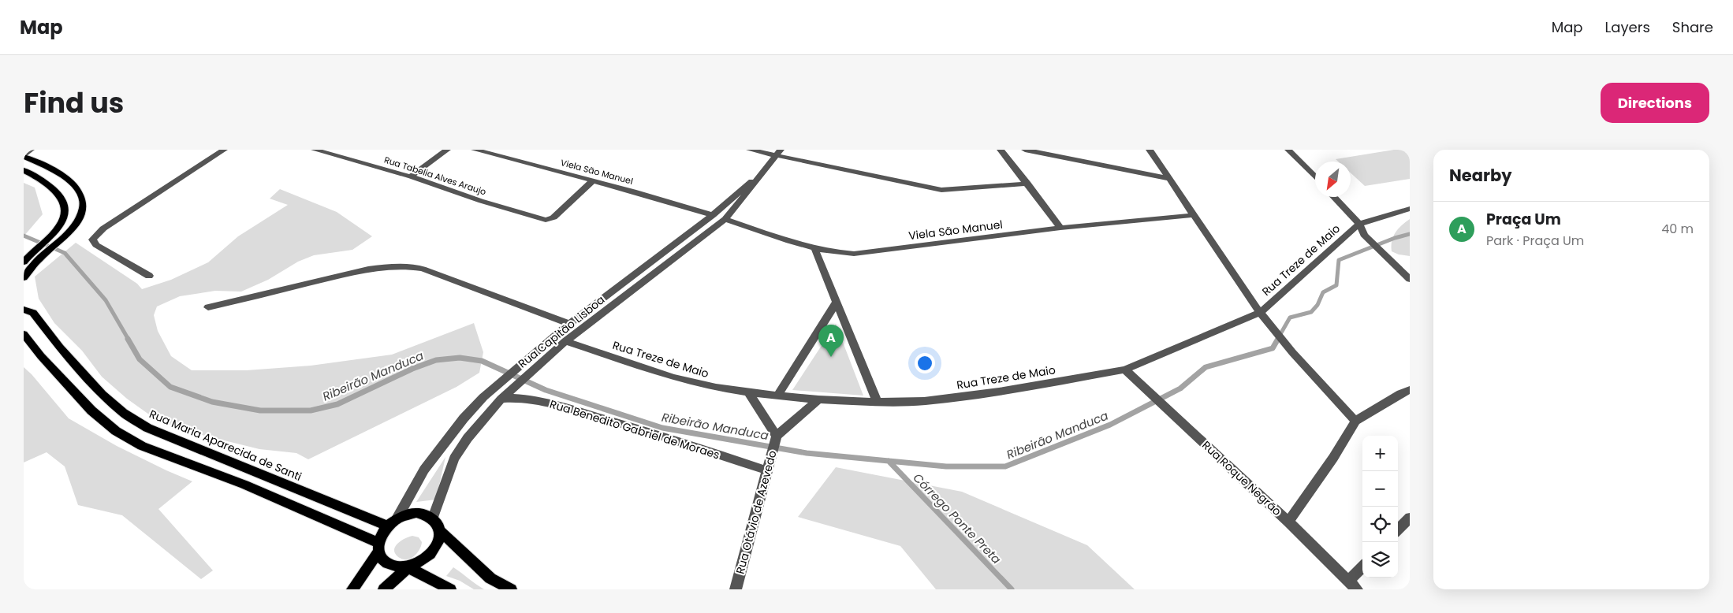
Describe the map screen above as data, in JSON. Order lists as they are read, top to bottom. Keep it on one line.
{"streets":{"main road":["Rua Maria Aparecida de Santi"],"street":["Viela São Manuel","Rua Tabelia Alves Araujo","Rua Treze de Maio","Rua Capitão Lisboa","Rua Benedito Gabriel de Moraes","Rua Roque Negrão","Rua Otávio de Azevedo"]},"crossings":[["Viela São Manuel","Rua Tabelia Alves Araujo"],["Viela São Manuel","Rua Capitão Lisboa"],["Rua Treze de Maio","Rua Capitão Lisboa"],["Rua Treze de Maio","Rua Roque Negrão"],["Rua Treze de Maio","Rua Otávio de Azevedo"],["Rua Capitão Lisboa","Rua Benedito Gabriel de Moraes"],["Rua Capitão Lisboa","Rua Maria Aparecida de Santi"],["Rua Benedito Gabriel de Moraes","Rua Otávio de Azevedo"]],"water":["Ribeirão Manduca","Córrego Ponte Preta"],"north":"bottom left","page":{"header":"Map","nav":["Map","Layers","Share"],"title":"Find us","buttons":"Directions","heading":"Nearby","list":[{"mark":"A","name":"Praça Um","note":"Park · Praça Um","value":"40 m"}],"pins":"A","map_buttons":["+","−"]}}
